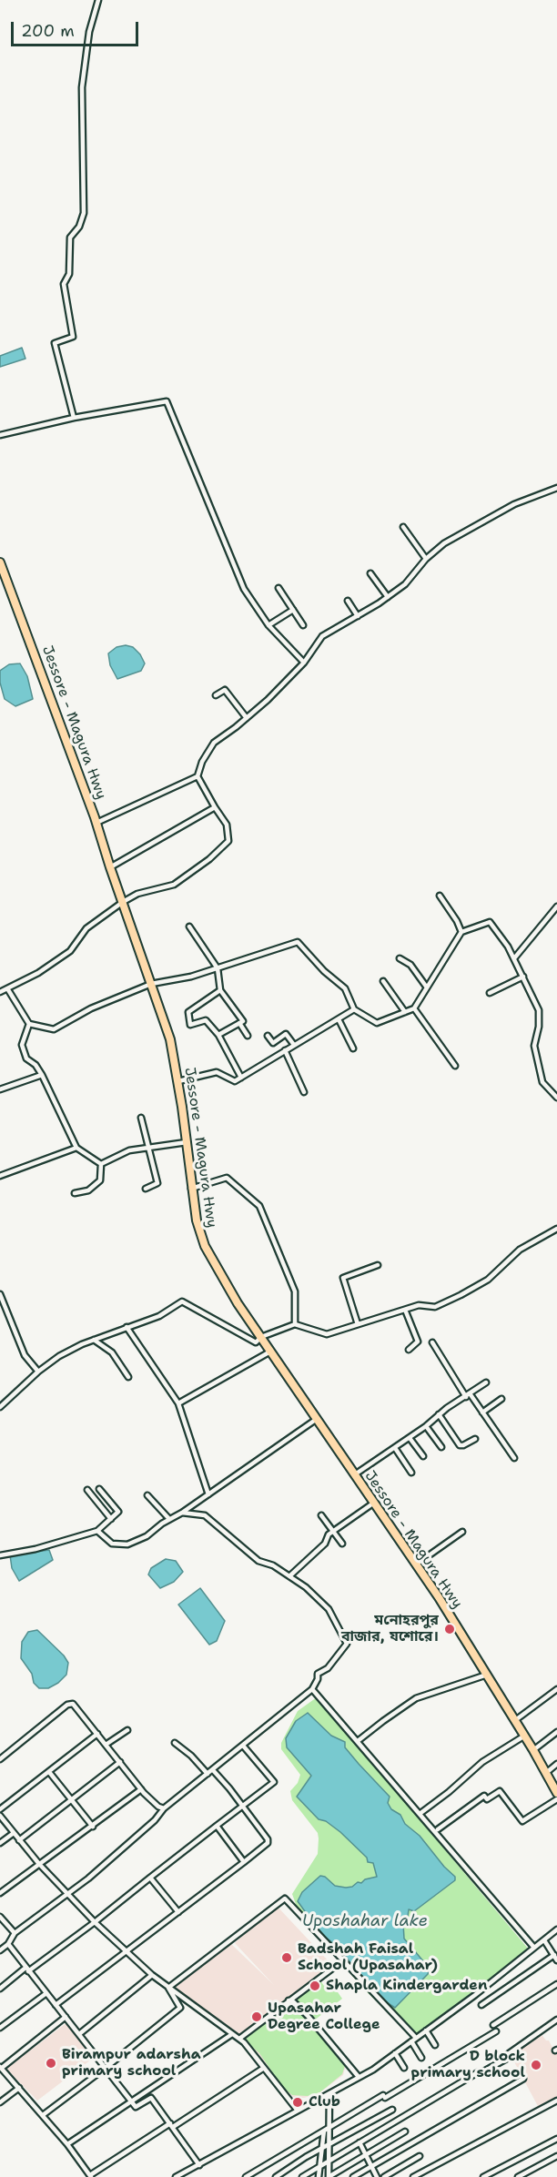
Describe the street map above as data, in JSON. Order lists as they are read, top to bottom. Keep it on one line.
{"streets":{"highway":["Jessore - Magura Hwy"]},"water":["Uposhahar lake"],"places":["ম‌ন‌োহরপুর বাজার, যশ‌োরে।","Badshah Faisal School (Upasahar)","Shapla Kindergarden","Upasahar Degree College","Birampur adarsha primary school","D block primary school","Club"],"scale_bar":"200 m"}
